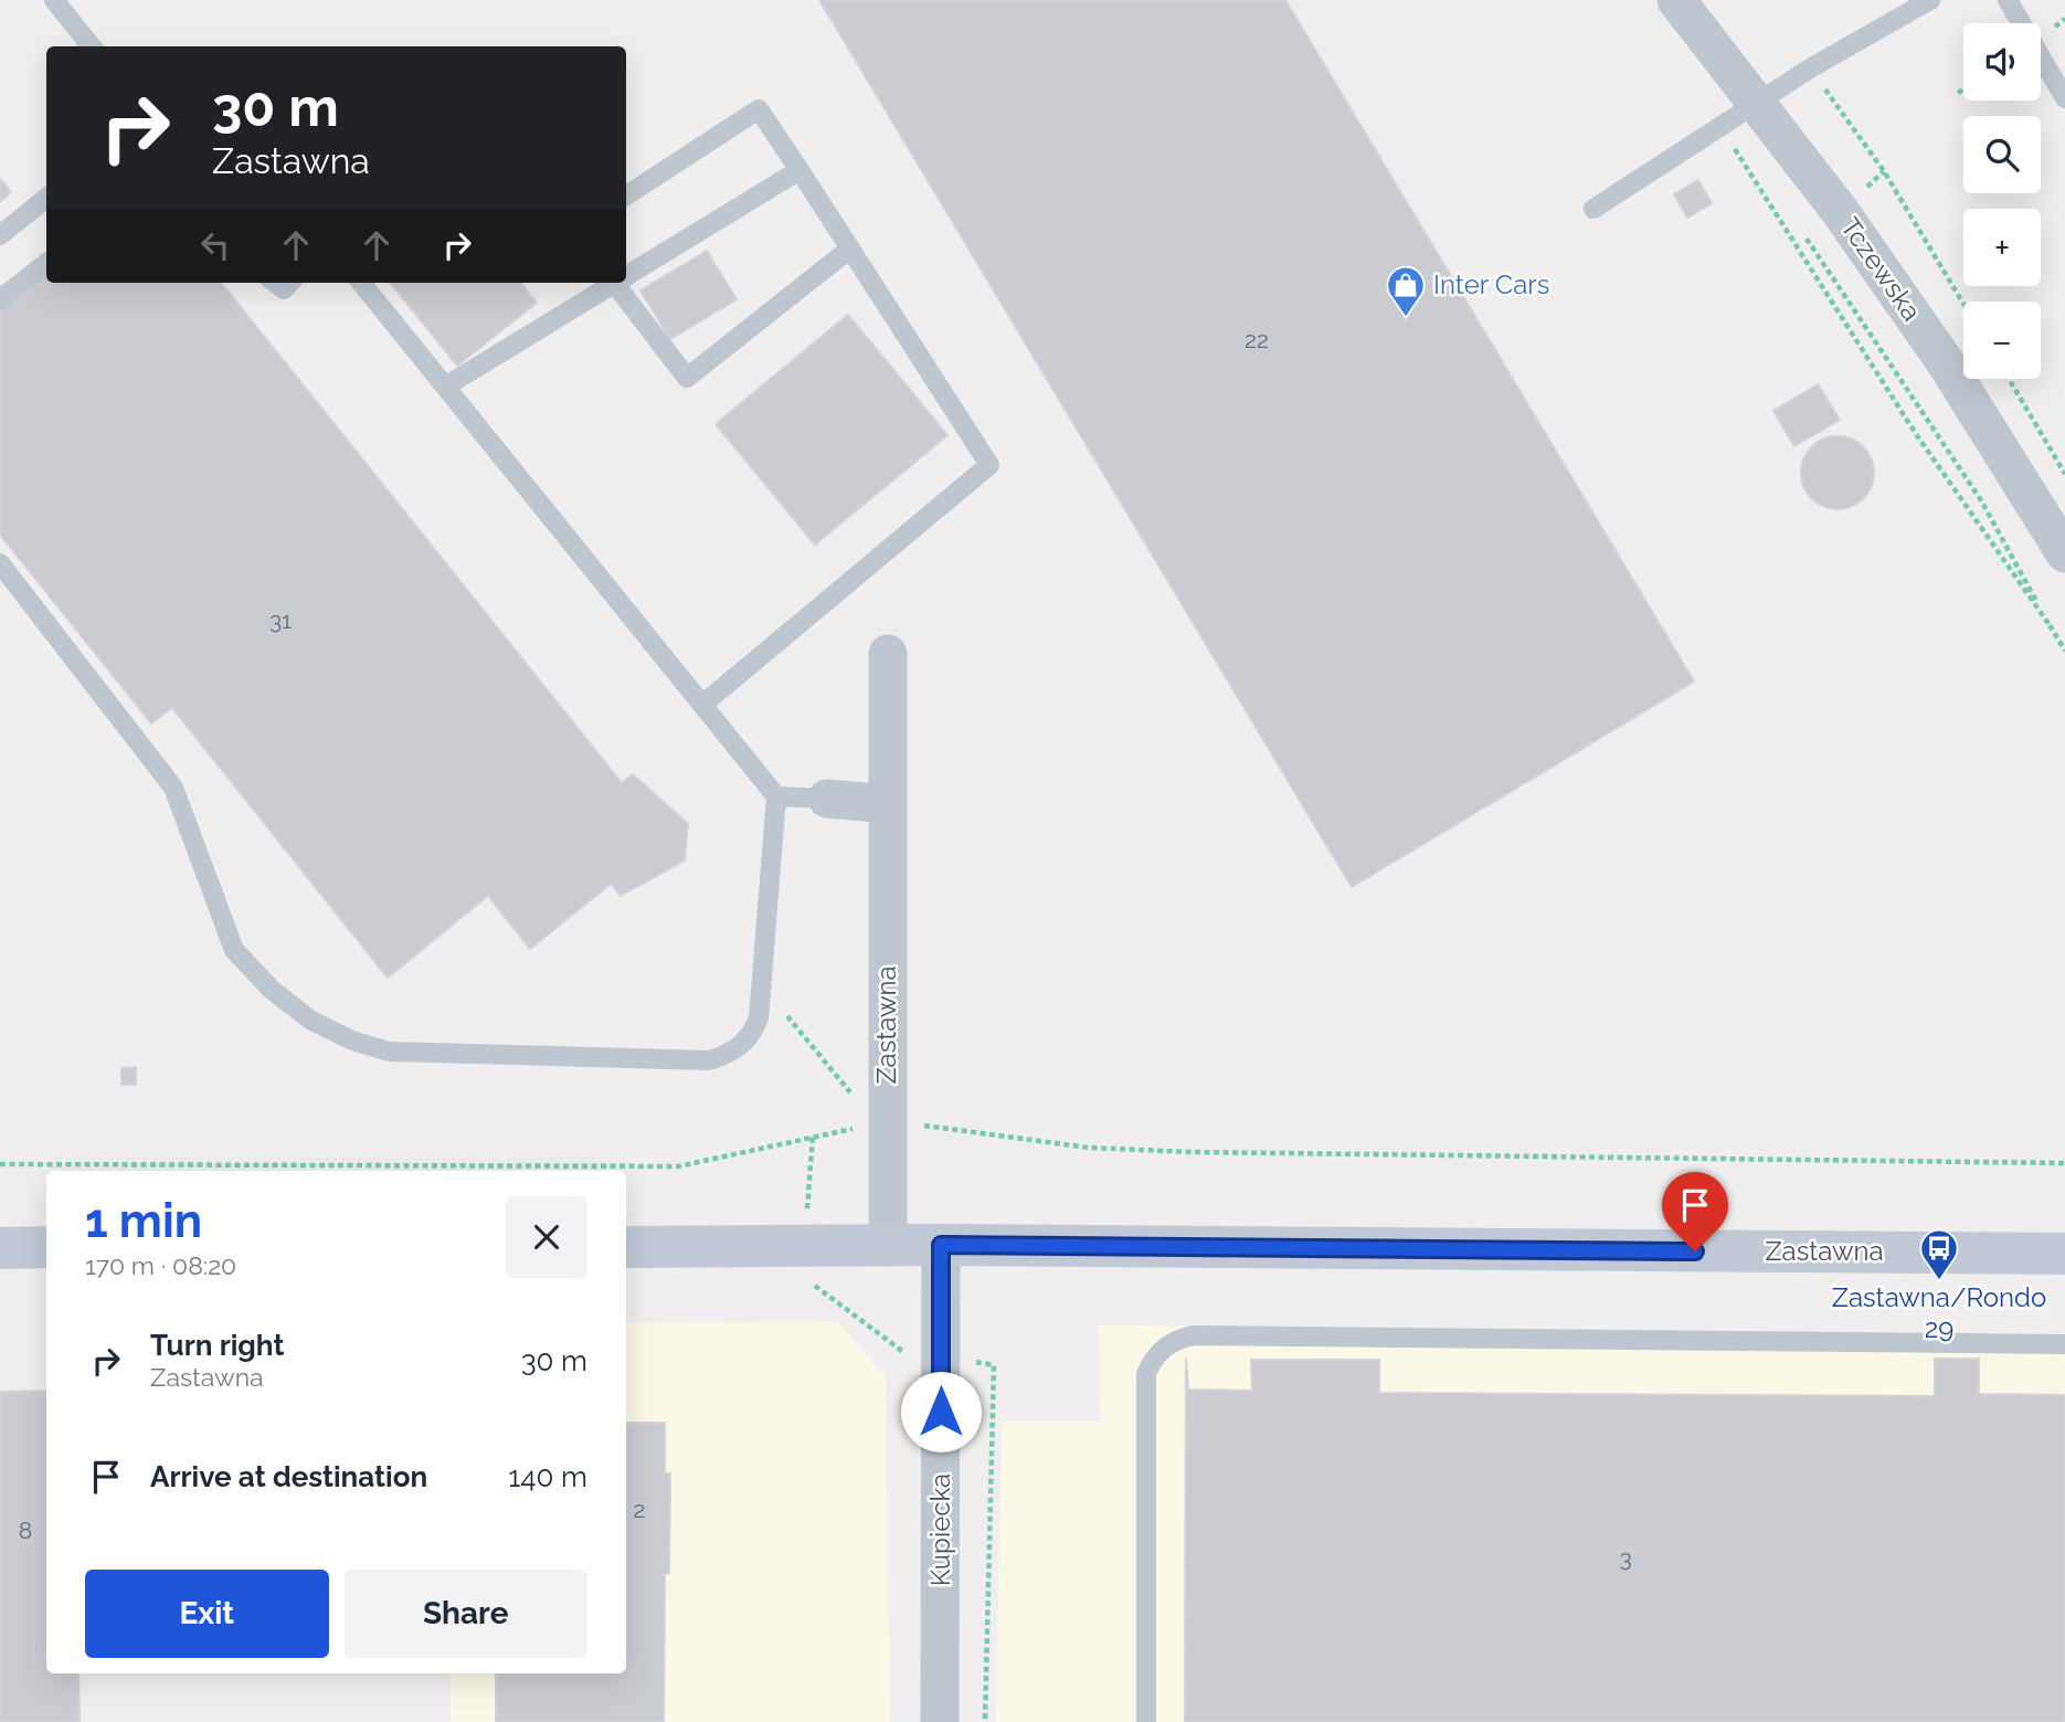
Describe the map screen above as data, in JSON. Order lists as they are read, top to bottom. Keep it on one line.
{"streets":{"main road":["Zastawna"],"street":["Tczewska","Kupiecka"]},"crossings":[["Zastawna","Kupiecka"]],"places":{"shop":["Inter Cars"],"bus stop":["Zastawna/Rondo 29"]},"house_numbers":["22","31","2","8","3"],"page":{"map_buttons":["+","−"],"turn":["30 m","Zastawna"],"heading":["1 min","170 m · 08:20"],"list":[{"name":"Turn right","note":"Zastawna","value":"30 m"},{"name":"Arrive at destination","value":"140 m"}],"buttons":["Exit","Share"]}}
